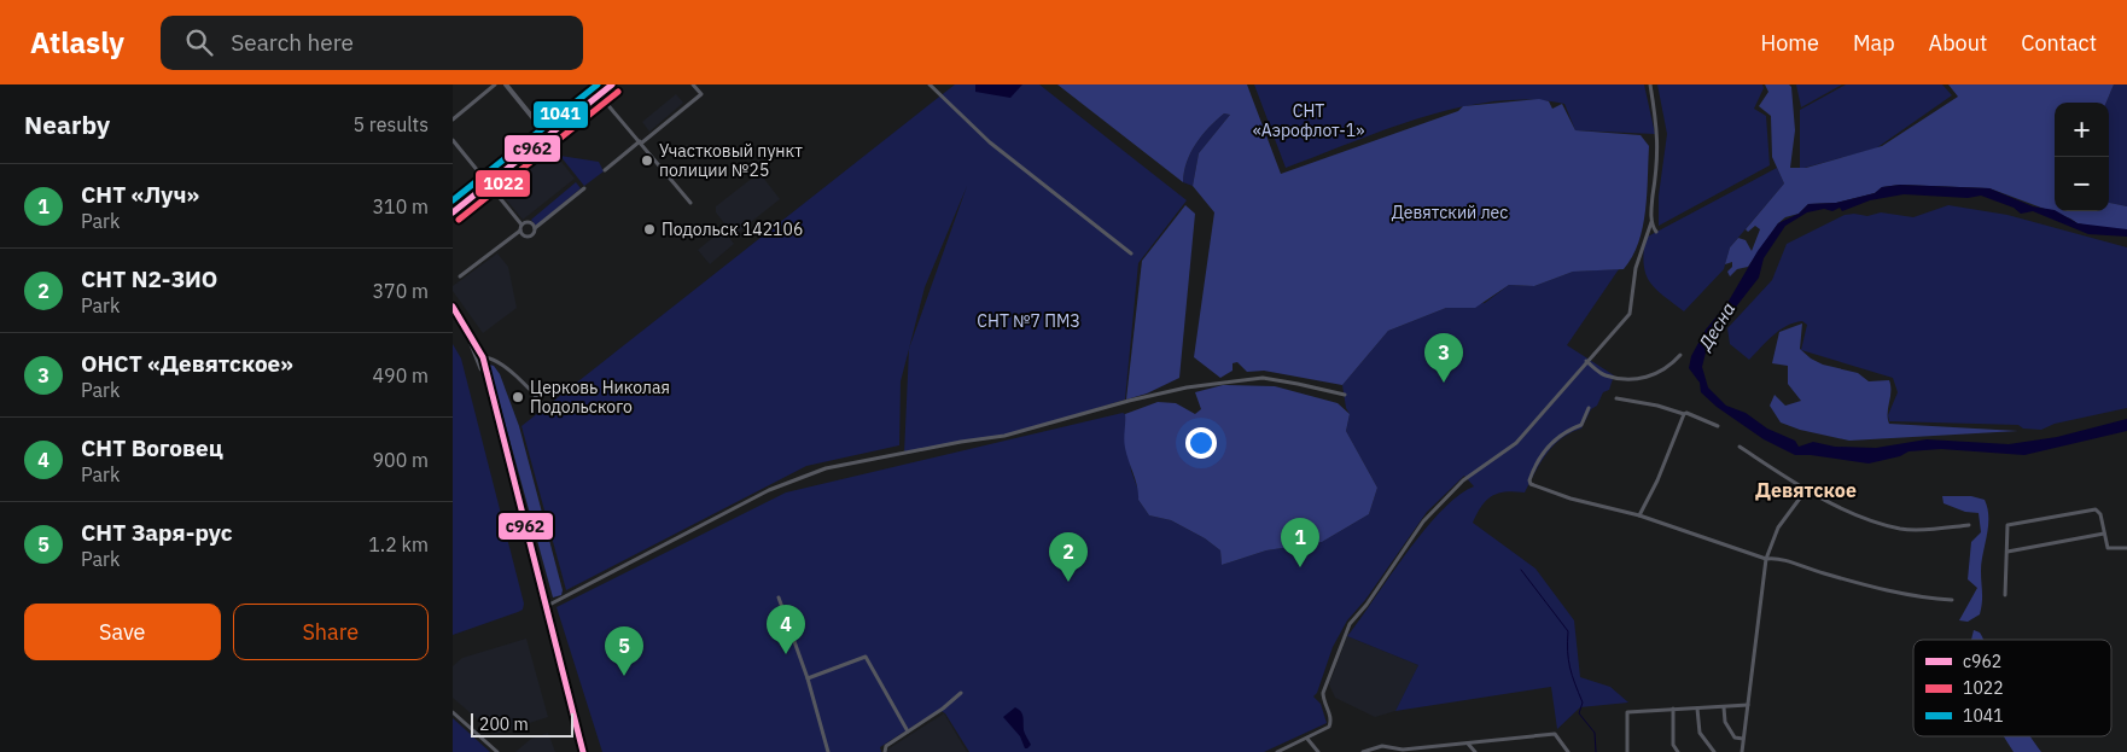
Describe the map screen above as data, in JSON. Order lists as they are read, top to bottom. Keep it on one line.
{"districts":["Девятское"],"water":["Десна"],"parks":["СНТ «Аэрофлот-1»","Девятский лес","СНТ №7 ПМЗ"],"places":["Участковый пункт полиции №25","Подольск 142106","Церковь Николая Подольского"],"lines":["transit line с962","transit line 1041","transit line 1022"],"legend":["с962","1022","1041"],"scale_bar":"200 m","page":{"header":"Atlasly","search":"Search here","nav":["Home","Map","About","Contact"],"heading":["Nearby","5 results"],"map_buttons":["+","−"],"list":[{"mark":"1","name":"СНТ «Луч»","note":"Park","value":"310 m"},{"mark":"2","name":"СНТ N2-ЗИО","note":"Park","value":"370 m"},{"mark":"3","name":"ОНСТ «Девятское»","note":"Park","value":"490 m"},{"mark":"4","name":"СНТ Воговец","note":"Park","value":"900 m"},{"mark":"5","name":"СНТ Заря-рус","note":"Park","value":"1.2 km"}],"pins":["3","1","2","4","5"],"buttons":["Save","Share"],"scale":"200 m"}}
